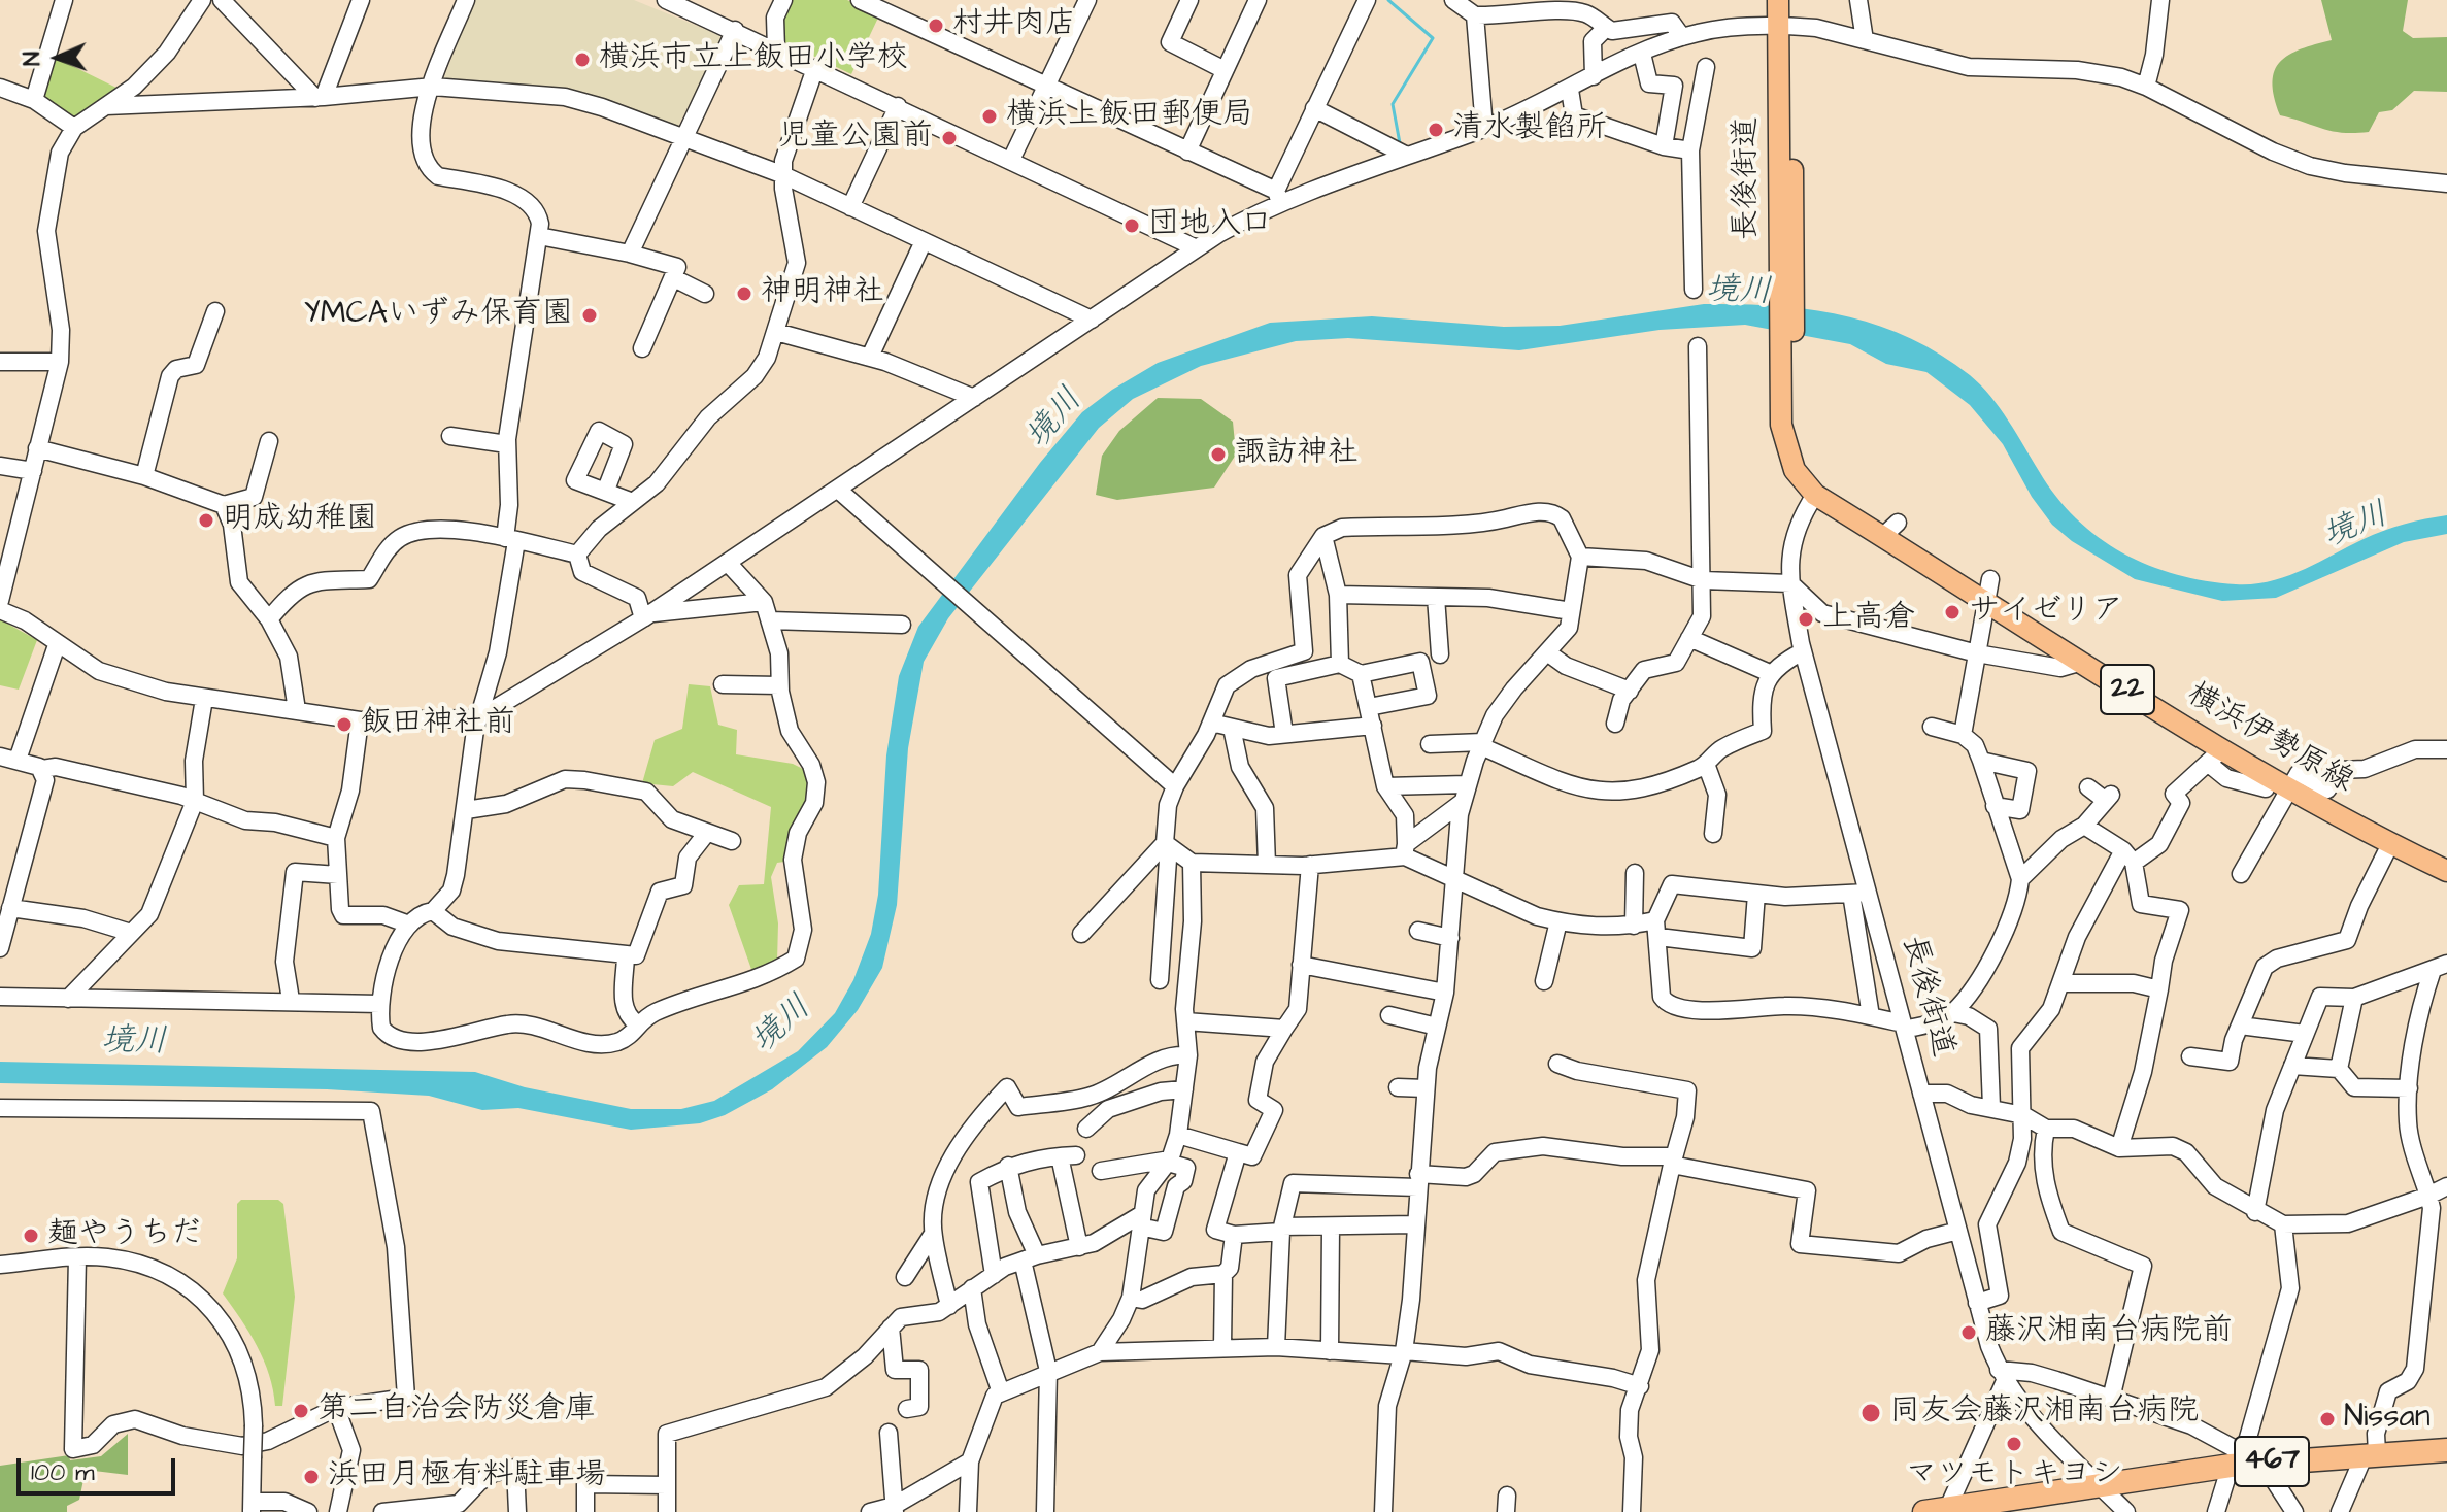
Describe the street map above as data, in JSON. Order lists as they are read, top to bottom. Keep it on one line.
{"streets":{"highway":["467"],"main road":["長後街道","22","横浜伊勢原線"]},"crossings":[["長後街道","横浜伊勢原線"],["長後街道","467"]],"water":["境川"],"places":["村井肉店","横浜市立上飯田小学校","横浜上飯田郵便局","清水製餡所","児童公園前","団地入口","神明神社","YMCAいずみ保育園","諏訪神社","明成幼稚園","サイゼリア","上高倉","飯田神社前","麺やうちだ","藤沢湘南台病院前","第二自治会防災倉庫","同友会藤沢湘南台病院","Nissan","マツモトキヨシ","浜田月極有料駐車場"],"scale_bar":"100 m","north":"left"}
